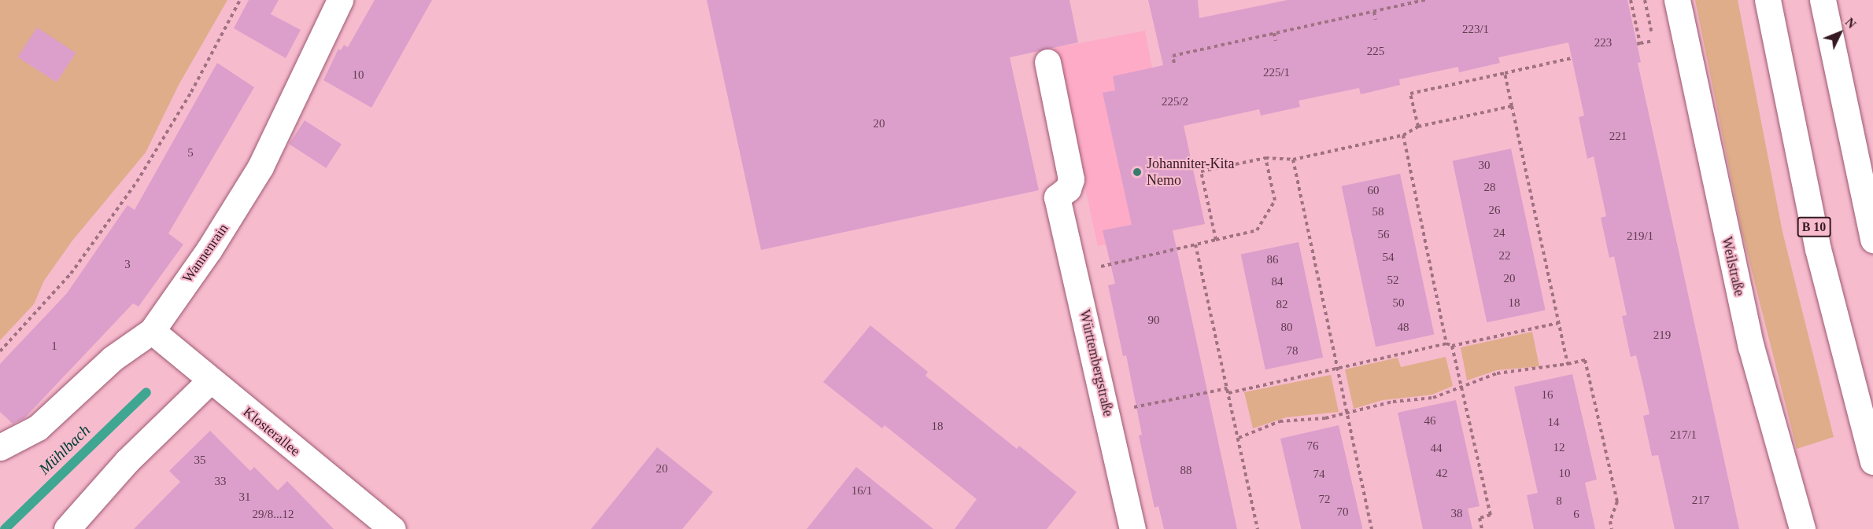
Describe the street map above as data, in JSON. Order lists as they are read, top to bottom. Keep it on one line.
{"streets":{"main road":["B 10","Wannenrain","Weilstraße","Württembergstraße","Klosterallee"]},"crossings":[["Wannenrain","Klosterallee"]],"water":["Mühlbach"],"places":["Johanniter-Kita Nemo"],"house_numbers":["223/1","223","225","225/1","10","225/2","20","221","5","30","28","60","26","58","24","56","219/1","22","54","86","3","20","52","84","50","18","82","90","80","48","219","1","78","16","46","14","18","217/1","76","12","44","35","20","88","42","10","74","33","16/1","31","72","217","8","70","38","29/8...12","6"],"north":"top right"}
